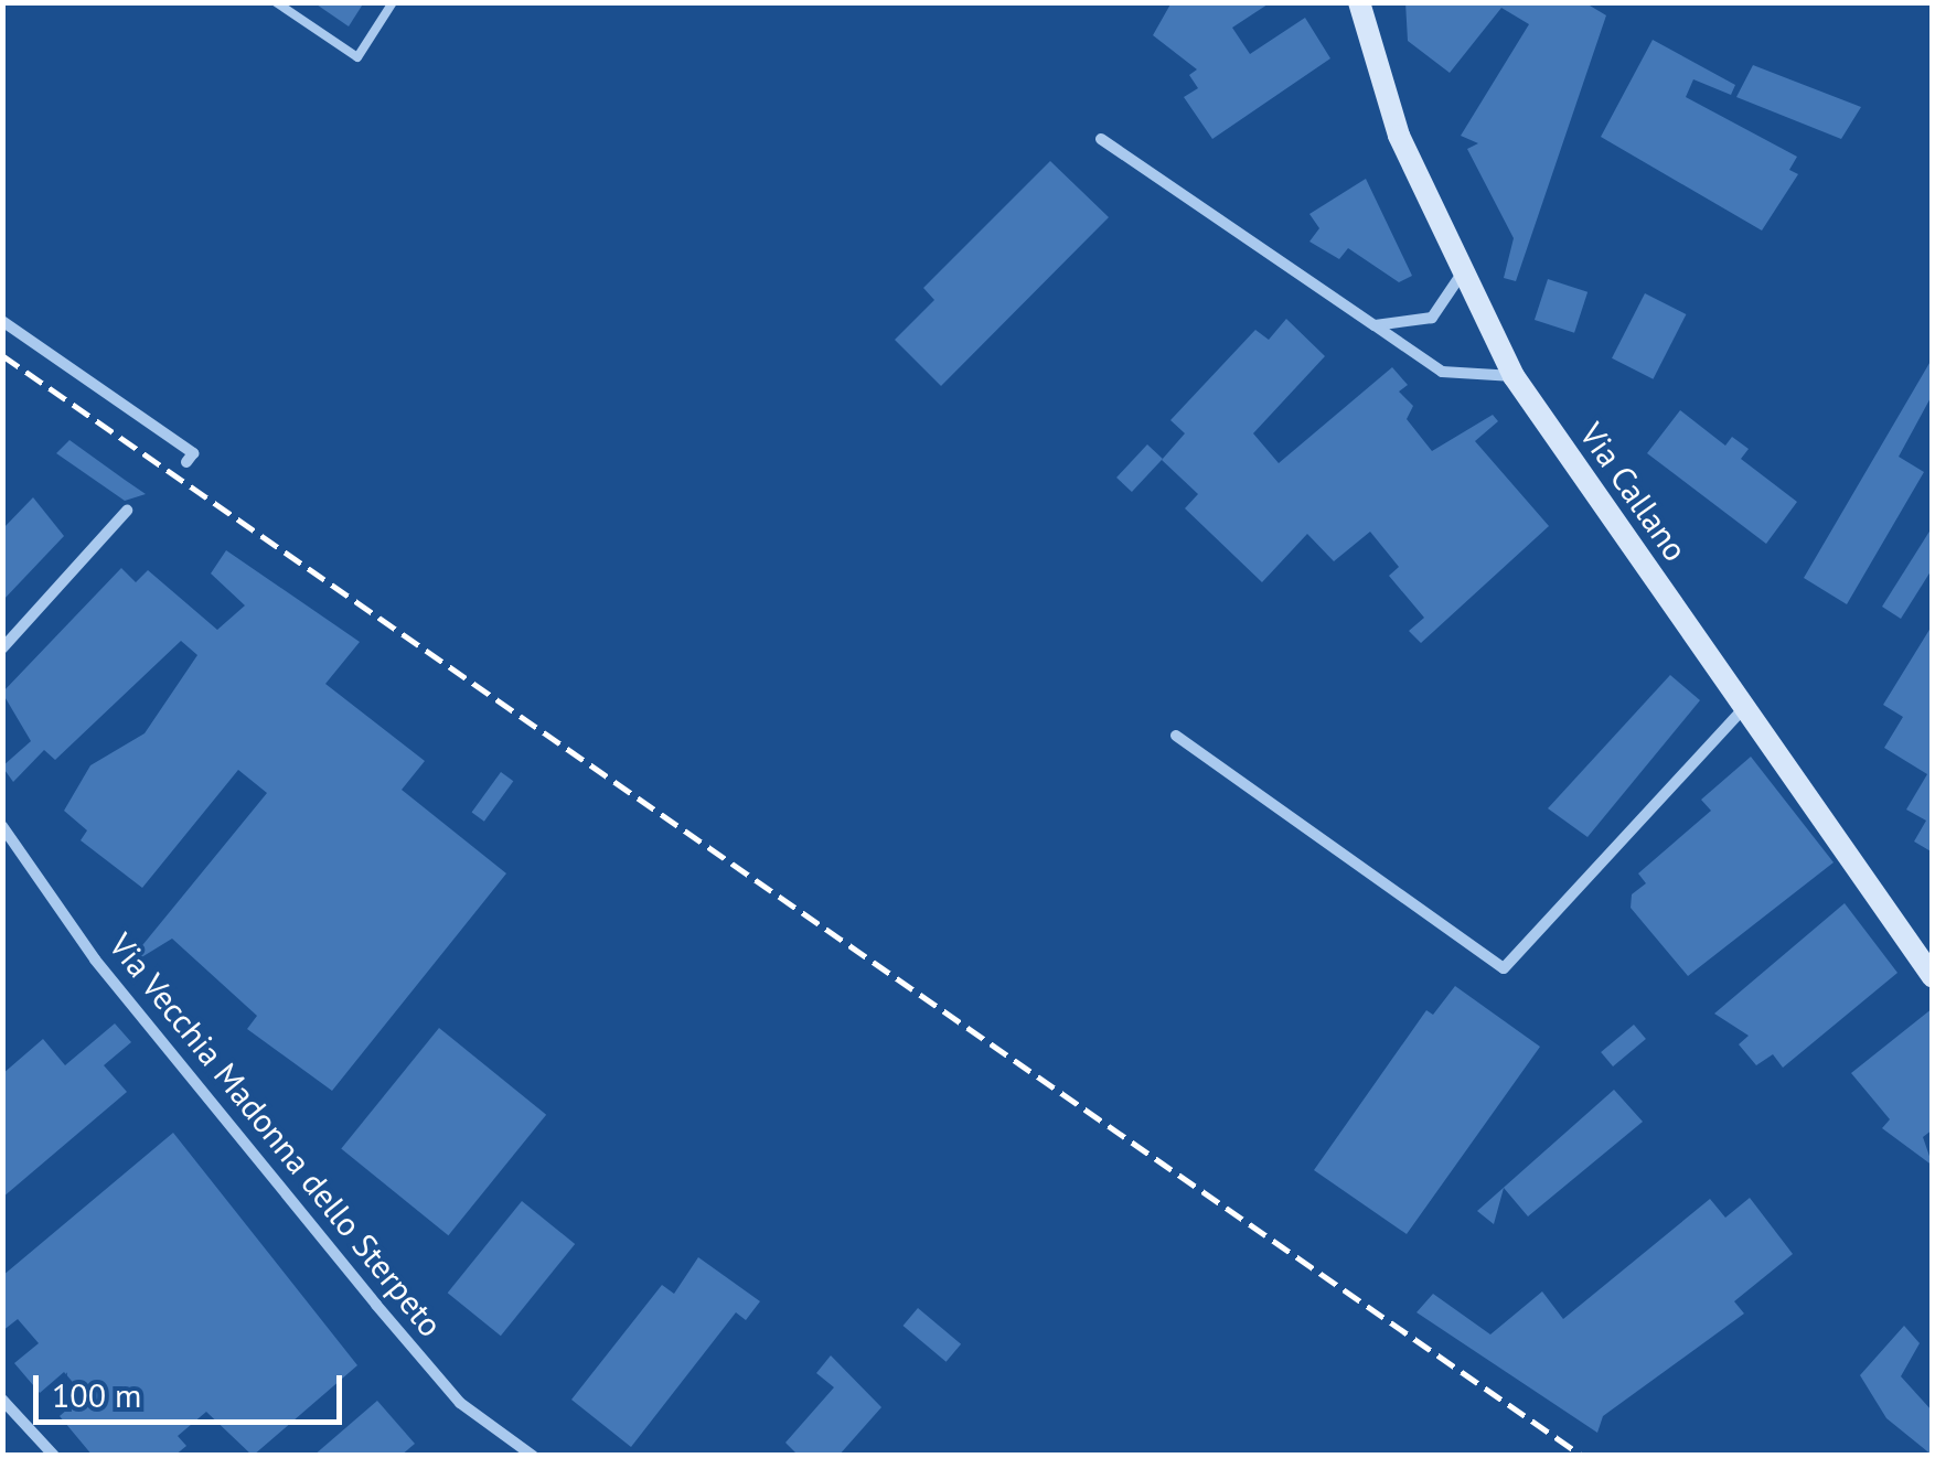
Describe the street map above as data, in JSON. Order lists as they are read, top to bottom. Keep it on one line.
{"streets":{"street":["Via Callano","Via Vecchia Madonna dello Sterpeto"]},"scale_bar":"100 m"}
